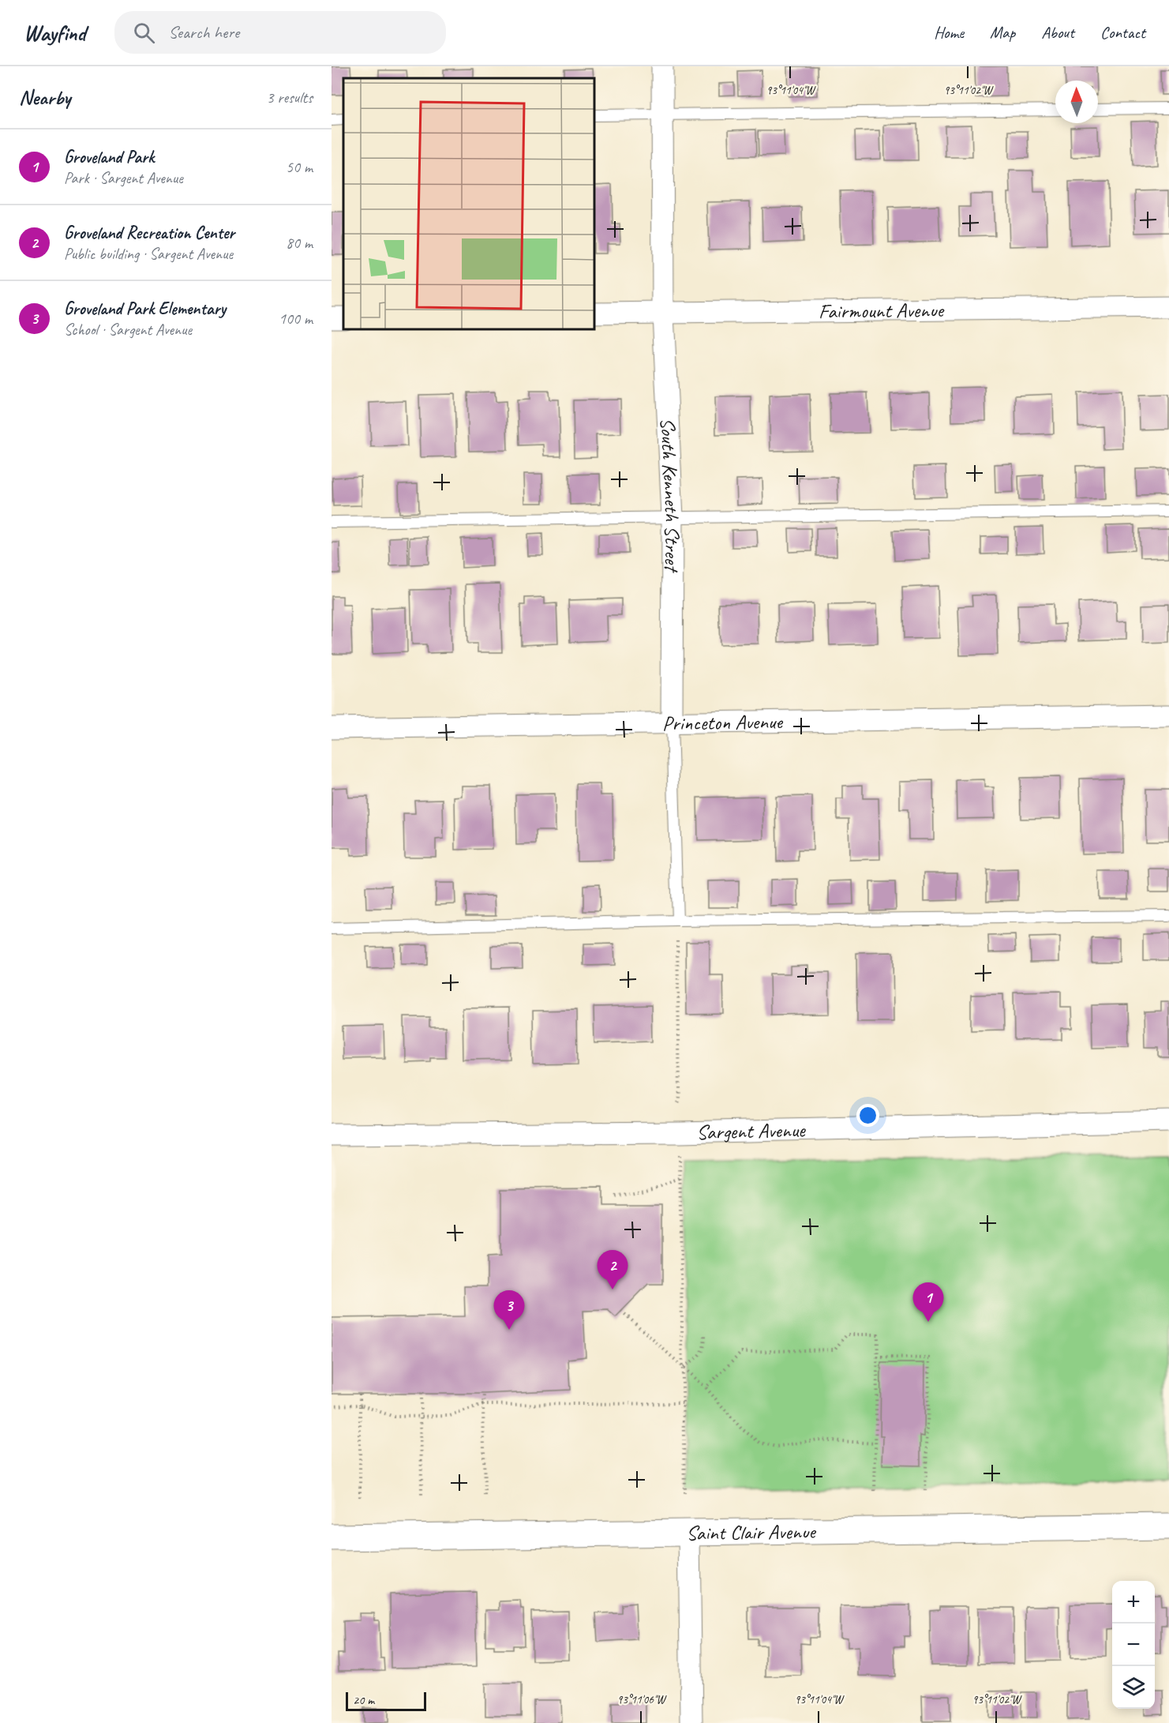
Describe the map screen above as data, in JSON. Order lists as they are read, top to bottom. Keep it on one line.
{"streets":{"street":["Fairmount Avenue","South Kenneth Street","Princeton Avenue","Sargent Avenue","Saint Clair Avenue"]},"crossings":[["Fairmount Avenue","South Kenneth Street"],["South Kenneth Street","Princeton Avenue"]],"scale_bar":"20 m","north":"top","page":{"header":"Wayfind","search":"Search here","nav":["Home","Map","About","Contact"],"heading":["Nearby","3 results"],"list":[{"mark":"1","name":"Groveland Park","note":"Park · Sargent Avenue","value":"50 m"},{"mark":"2","name":"Groveland Recreation Center","note":"Public building · Sargent Avenue","value":"80 m"},{"mark":"3","name":"Groveland Park Elementary","note":"School · Sargent Avenue","value":"100 m"}],"pins":["2","1","3"],"map_buttons":["+","−"],"scale":"20 m"},"coordinates":["93°11'04\"W","93°11'02\"W","93°11'06\"W"]}
